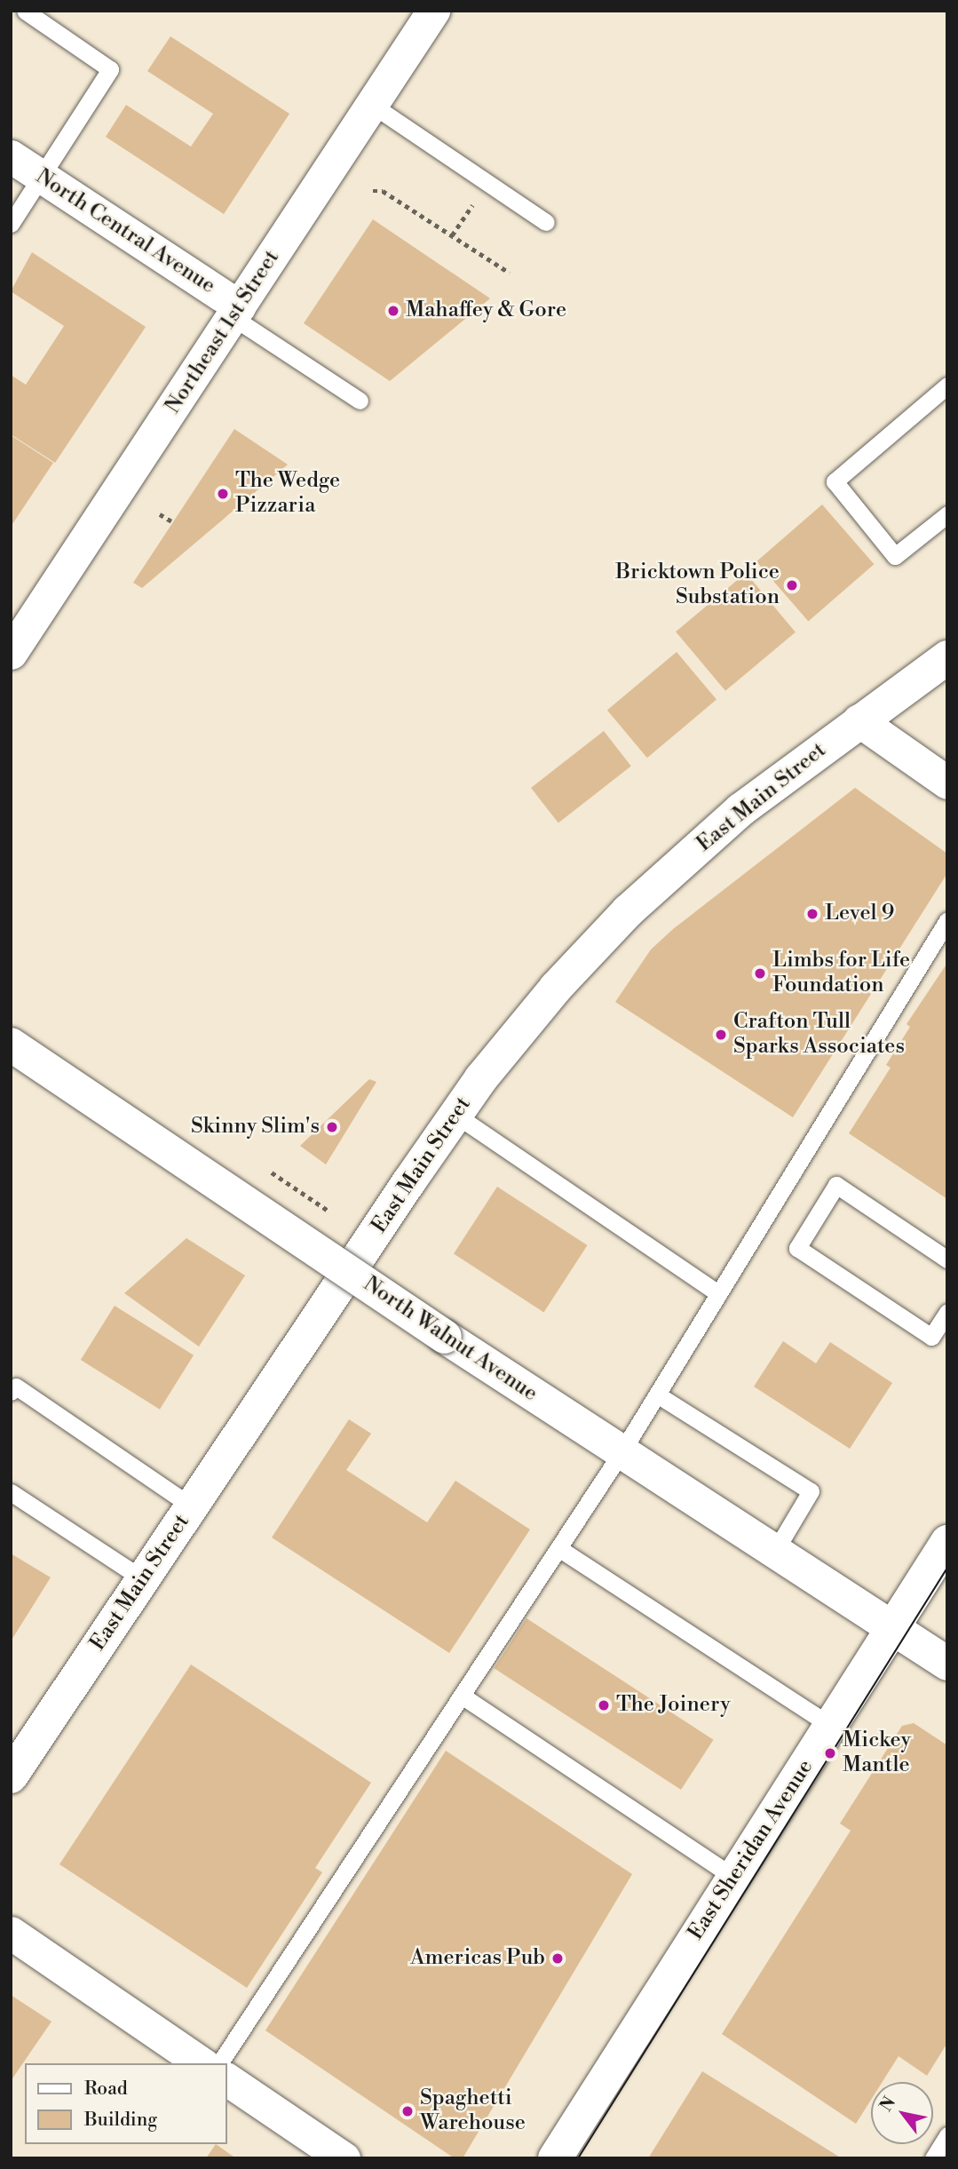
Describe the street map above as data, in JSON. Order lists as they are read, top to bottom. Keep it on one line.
{"streets":{"street":["North Central Avenue","Northeast 1st Street","East Main Street","North Walnut Avenue","East Sheridan Avenue"]},"crossings":[["North Central Avenue","Northeast 1st Street"],["North Walnut Avenue","East Sheridan Avenue"]],"places":["Mahaffey & Gore","The Wedge Pizzaria","Bricktown Police Substation","Level 9","Limbs for Life Foundation","Crafton Tull Sparks Associates","Skinny Slim's","The Joinery","Mickey Mantle","Americas Pub","Spaghetti Warehouse"],"legend":["Road","Building"],"north":"top left"}
